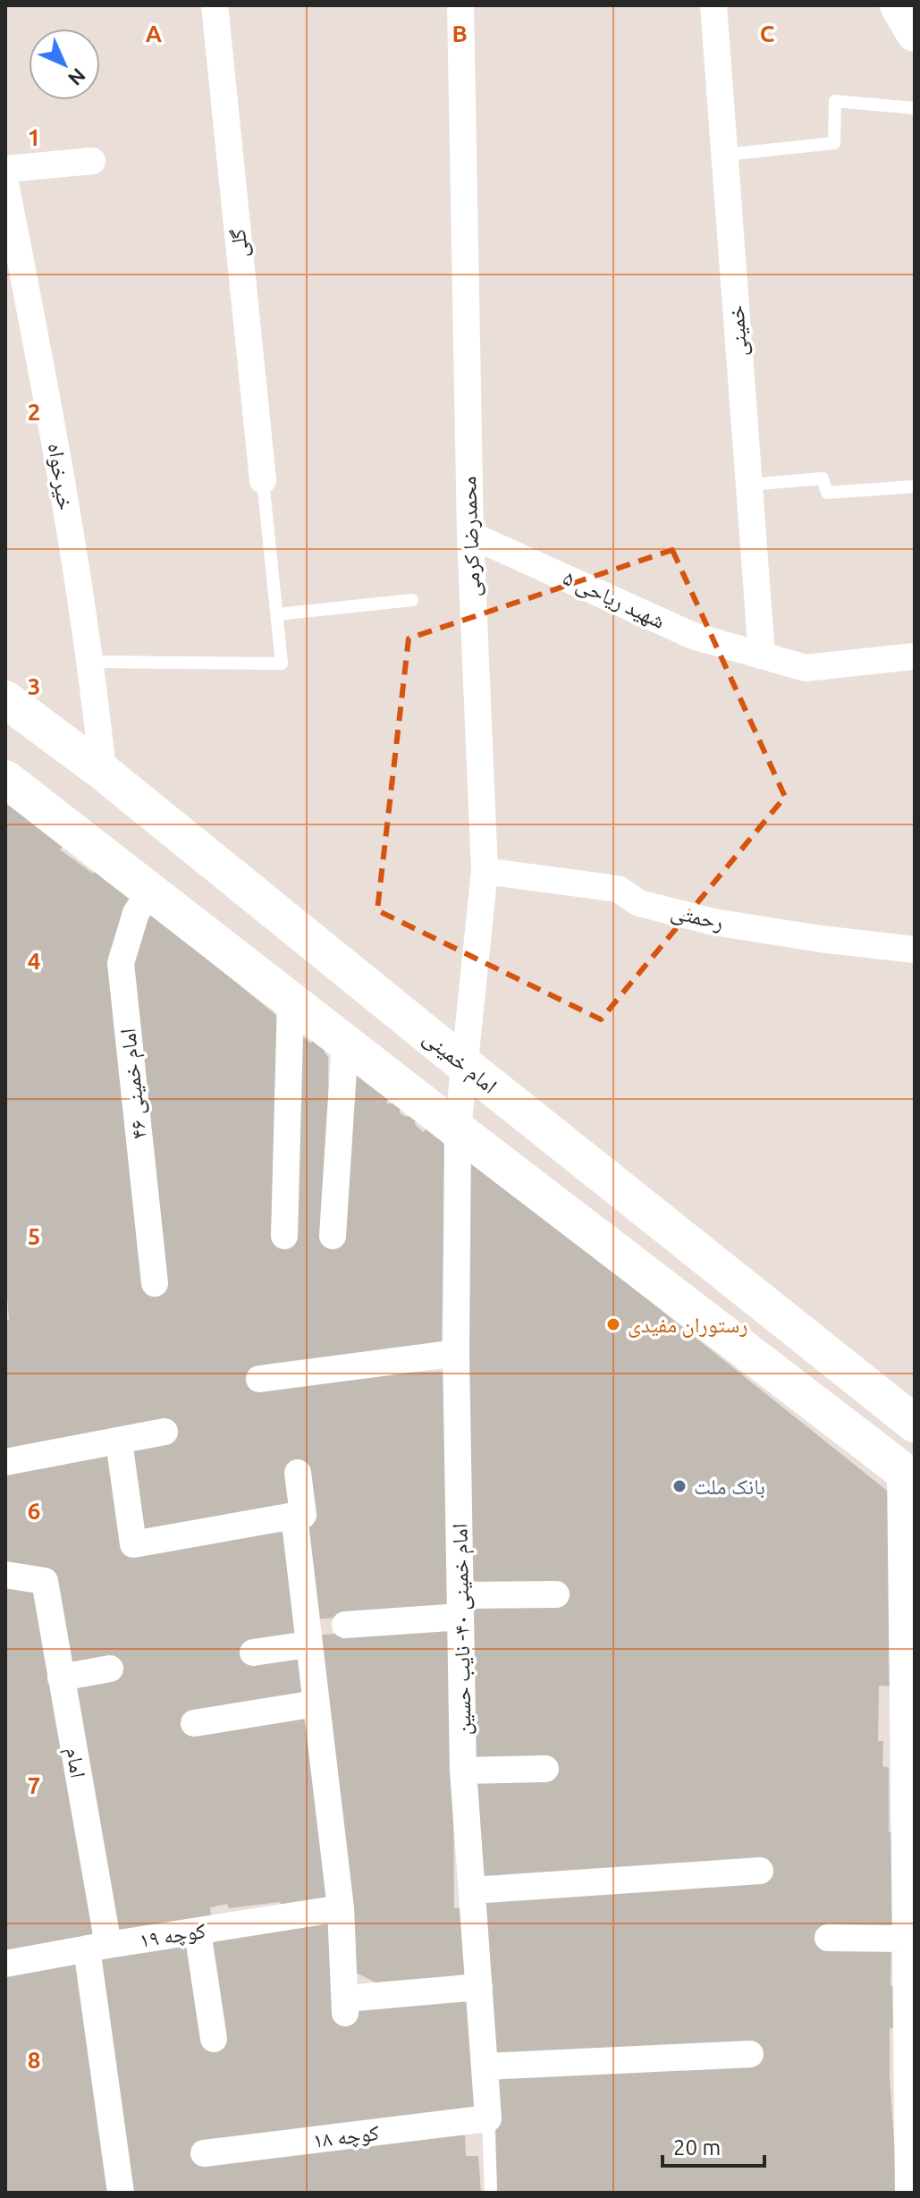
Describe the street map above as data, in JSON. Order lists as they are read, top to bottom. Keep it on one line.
{"streets":{"main road":["امام خمینی"],"street":["گلی","خمینی","خیرخواه","محمدرضا کرمی","۵ شهید ریاحی","رحمتی","امام خمینی ۴۶","امام خمینی ۴۰- نایب حسین","امام","کوچه ۱۹","کوچه ۱۸"]},"crossings":[["خمینی","۵ شهید ریاحی"],["خیرخواه","امام خمینی"],["محمدرضا کرمی","۵ شهید ریاحی"],["محمدرضا کرمی","رحمتی"],["محمدرضا کرمی","امام خمینی"],["محمدرضا کرمی","امام خمینی ۴۰- نایب حسین"],["امام خمینی","امام خمینی ۴۰- نایب حسین"],["امام خمینی ۴۰- نایب حسین","کوچه ۱۸"],["امام","کوچه ۱۹"]],"places":["رستوران مفیدی","بانک ملت"],"scale_bar":"20 m","north":"bottom right","grid":{"columns":["A","B","C"],"rows":["1","2","3","4","5","6","7","8"]}}
